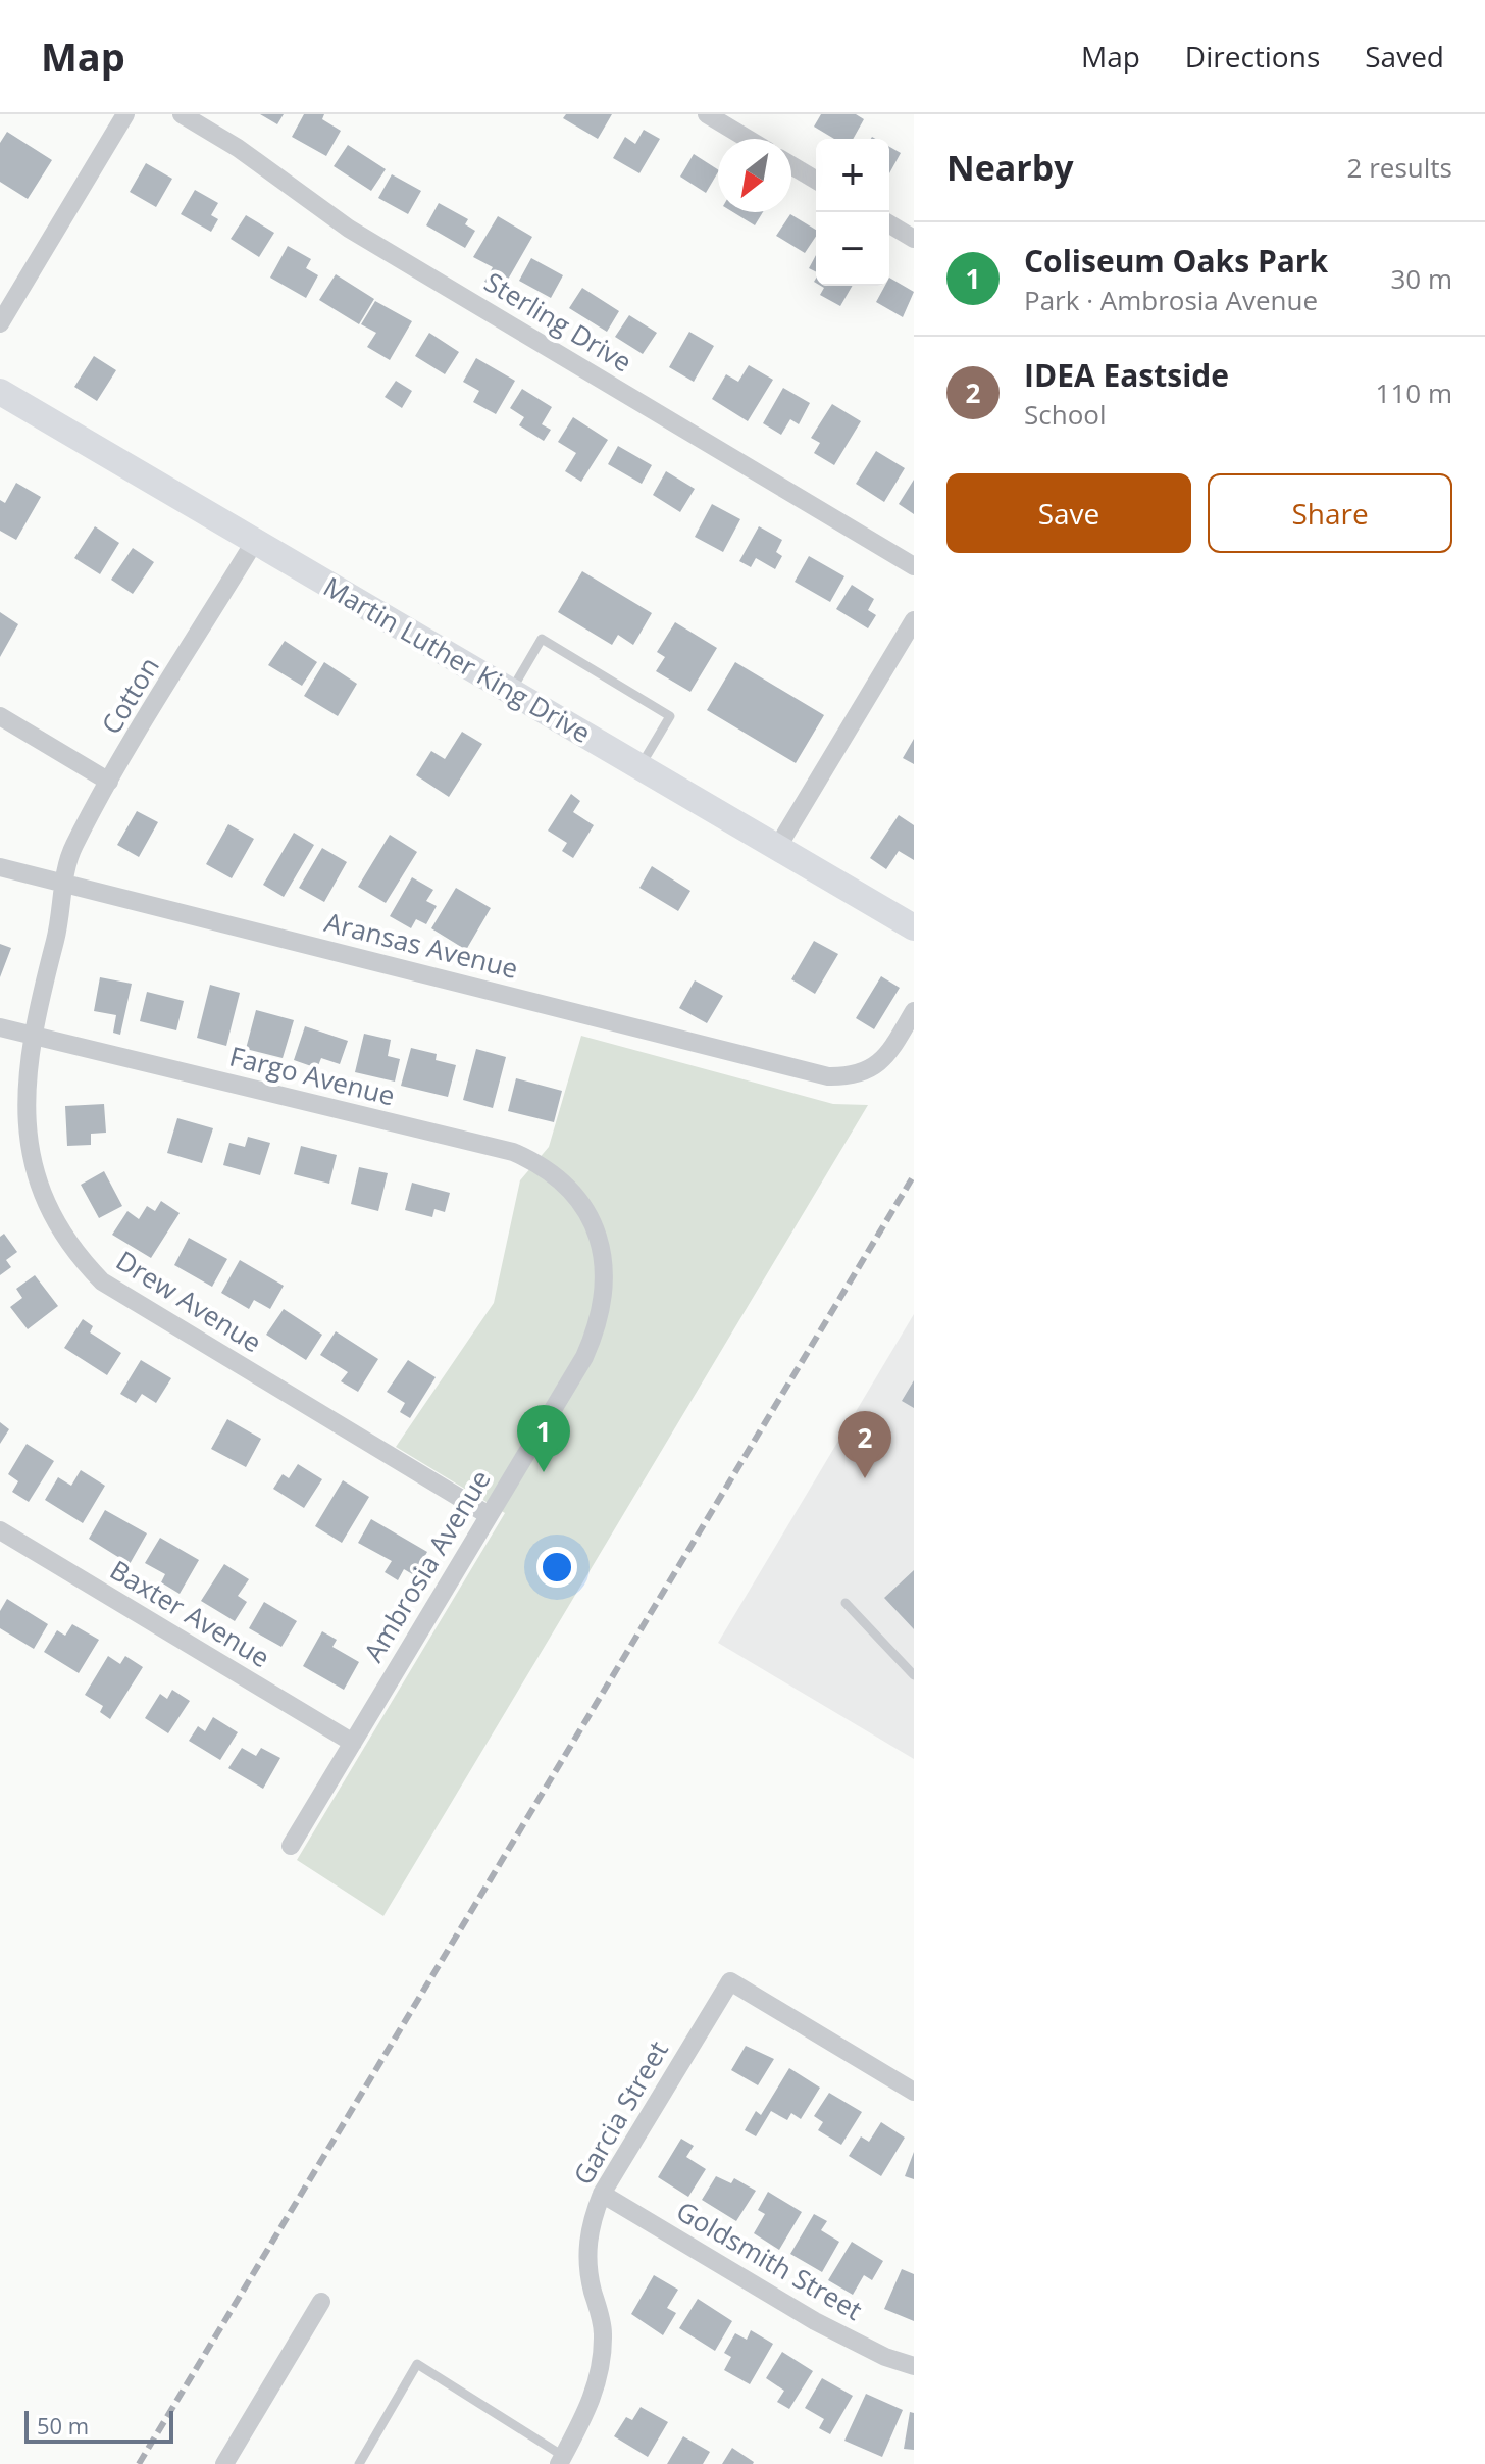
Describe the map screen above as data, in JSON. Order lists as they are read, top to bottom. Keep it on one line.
{"streets":{"main road":["Martin Luther King Drive"],"street":["Sterling Drive","Cotton","Aransas Avenue","Fargo Avenue","Drew Avenue","Ambrosia Avenue","Baxter Avenue","Garcia Street","Goldsmith Street"]},"crossings":[["Martin Luther King Drive","Cotton"],["Cotton","Aransas Avenue"],["Cotton","Drew Avenue"],["Aransas Avenue","Drew Avenue"],["Fargo Avenue","Drew Avenue"],["Fargo Avenue","Ambrosia Avenue"],["Drew Avenue","Ambrosia Avenue"],["Ambrosia Avenue","Baxter Avenue"],["Garcia Street","Goldsmith Street"]],"scale_bar":"50 m","north":"bottom left","page":{"header":"Map","nav":["Map","Directions","Saved"],"heading":["Nearby","2 results"],"map_buttons":["+","−"],"list":[{"mark":"1","name":"Coliseum Oaks Park","note":"Park · Ambrosia Avenue","value":"30 m"},{"mark":"2","name":"IDEA Eastside","note":"School","value":"110 m"}],"buttons":["Save","Share"],"pins":["1","2"],"scale":"50 m"}}
